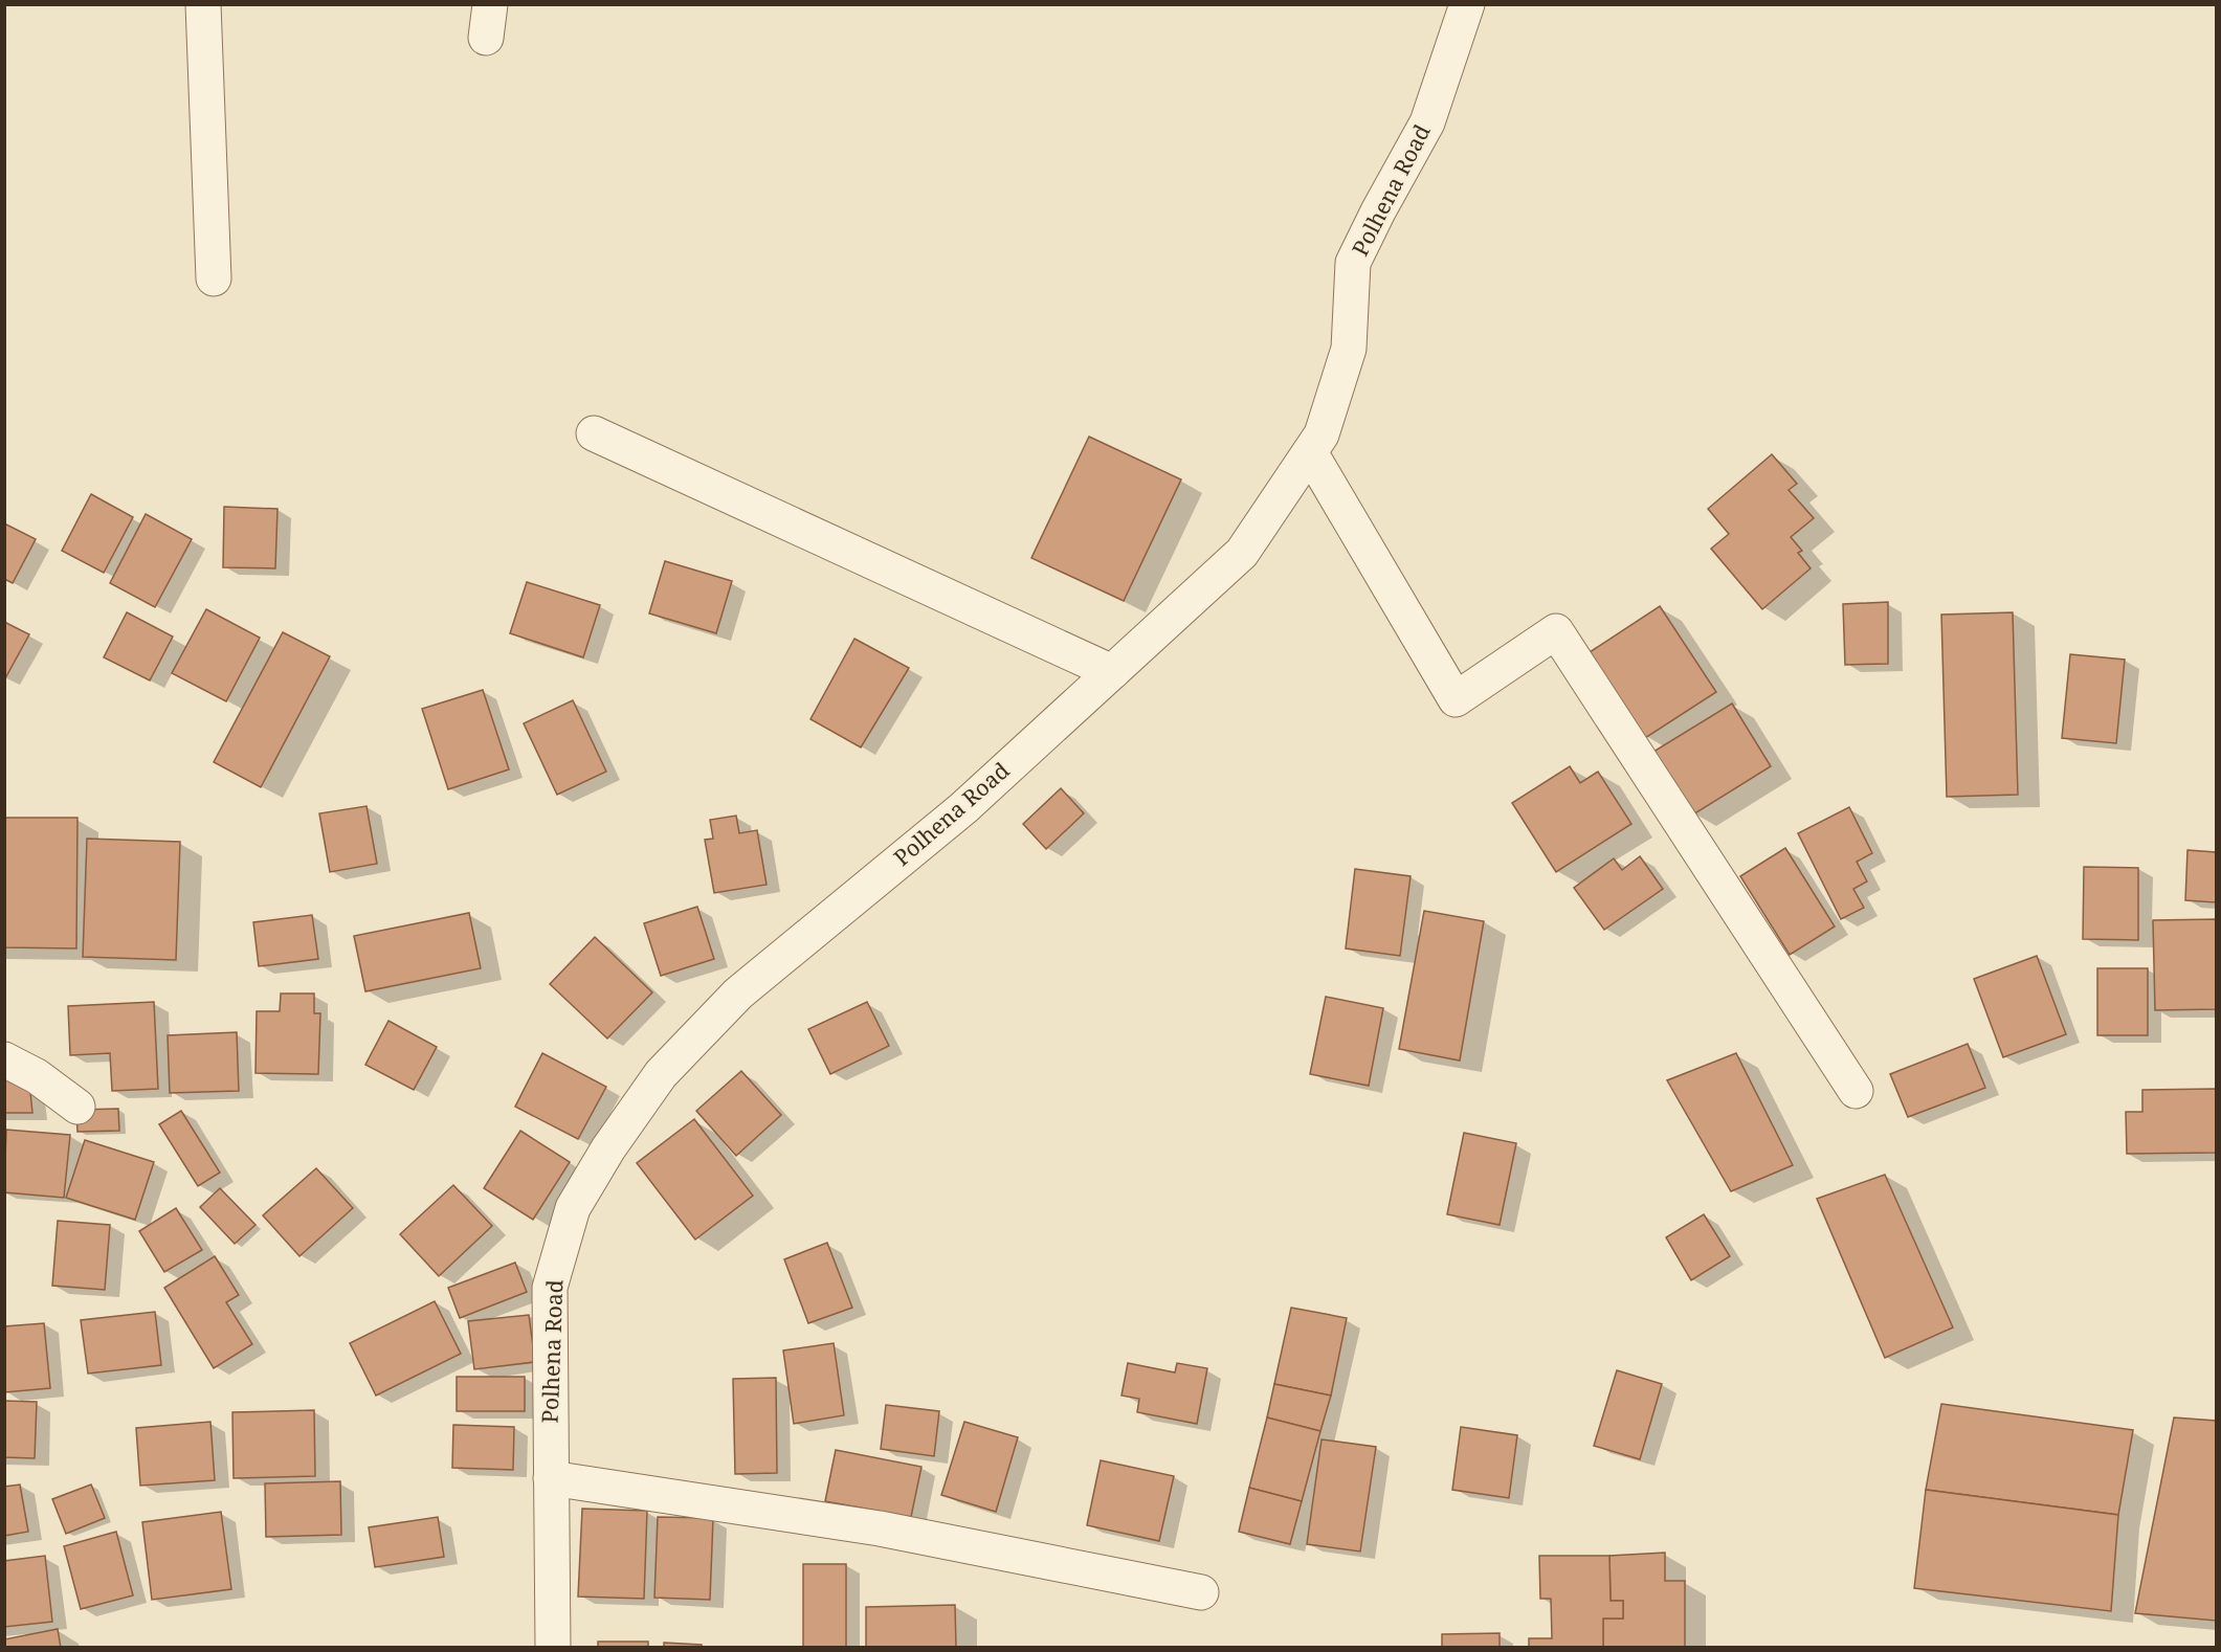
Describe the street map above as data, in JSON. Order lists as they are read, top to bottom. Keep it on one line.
{"streets":{"street":["Polhena Road"]}}
